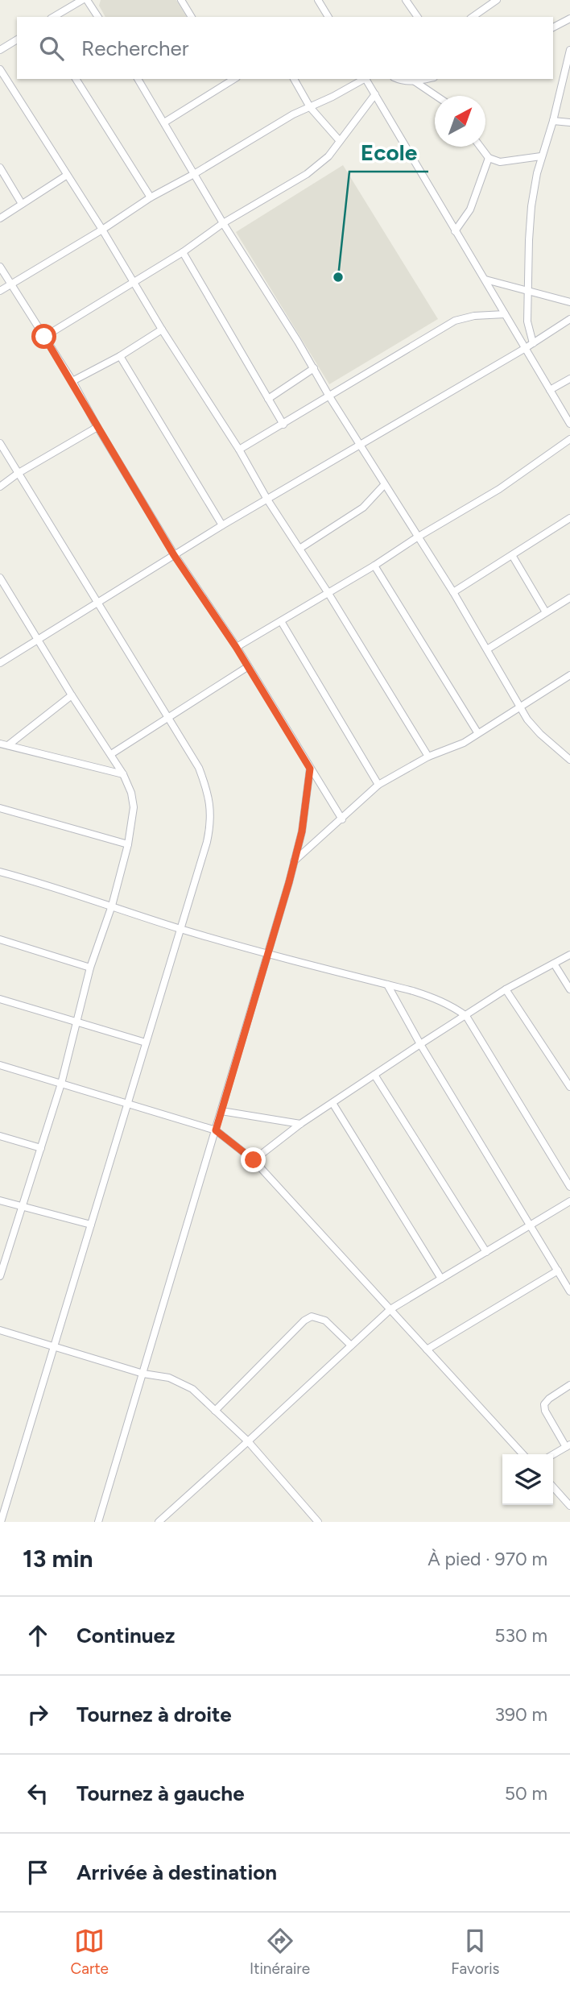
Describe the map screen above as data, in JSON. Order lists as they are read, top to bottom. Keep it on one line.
{"places":["Ecole"],"north":"top right","page":{"search":"Rechercher","heading":["13 min","À pied · 970 m"],"list":[["Continuez","530 m"],["Tournez à droite","390 m"],["Tournez à gauche","50 m"],"Arrivée à destination"],"nav":["Carte","Itinéraire","Favoris"]}}
